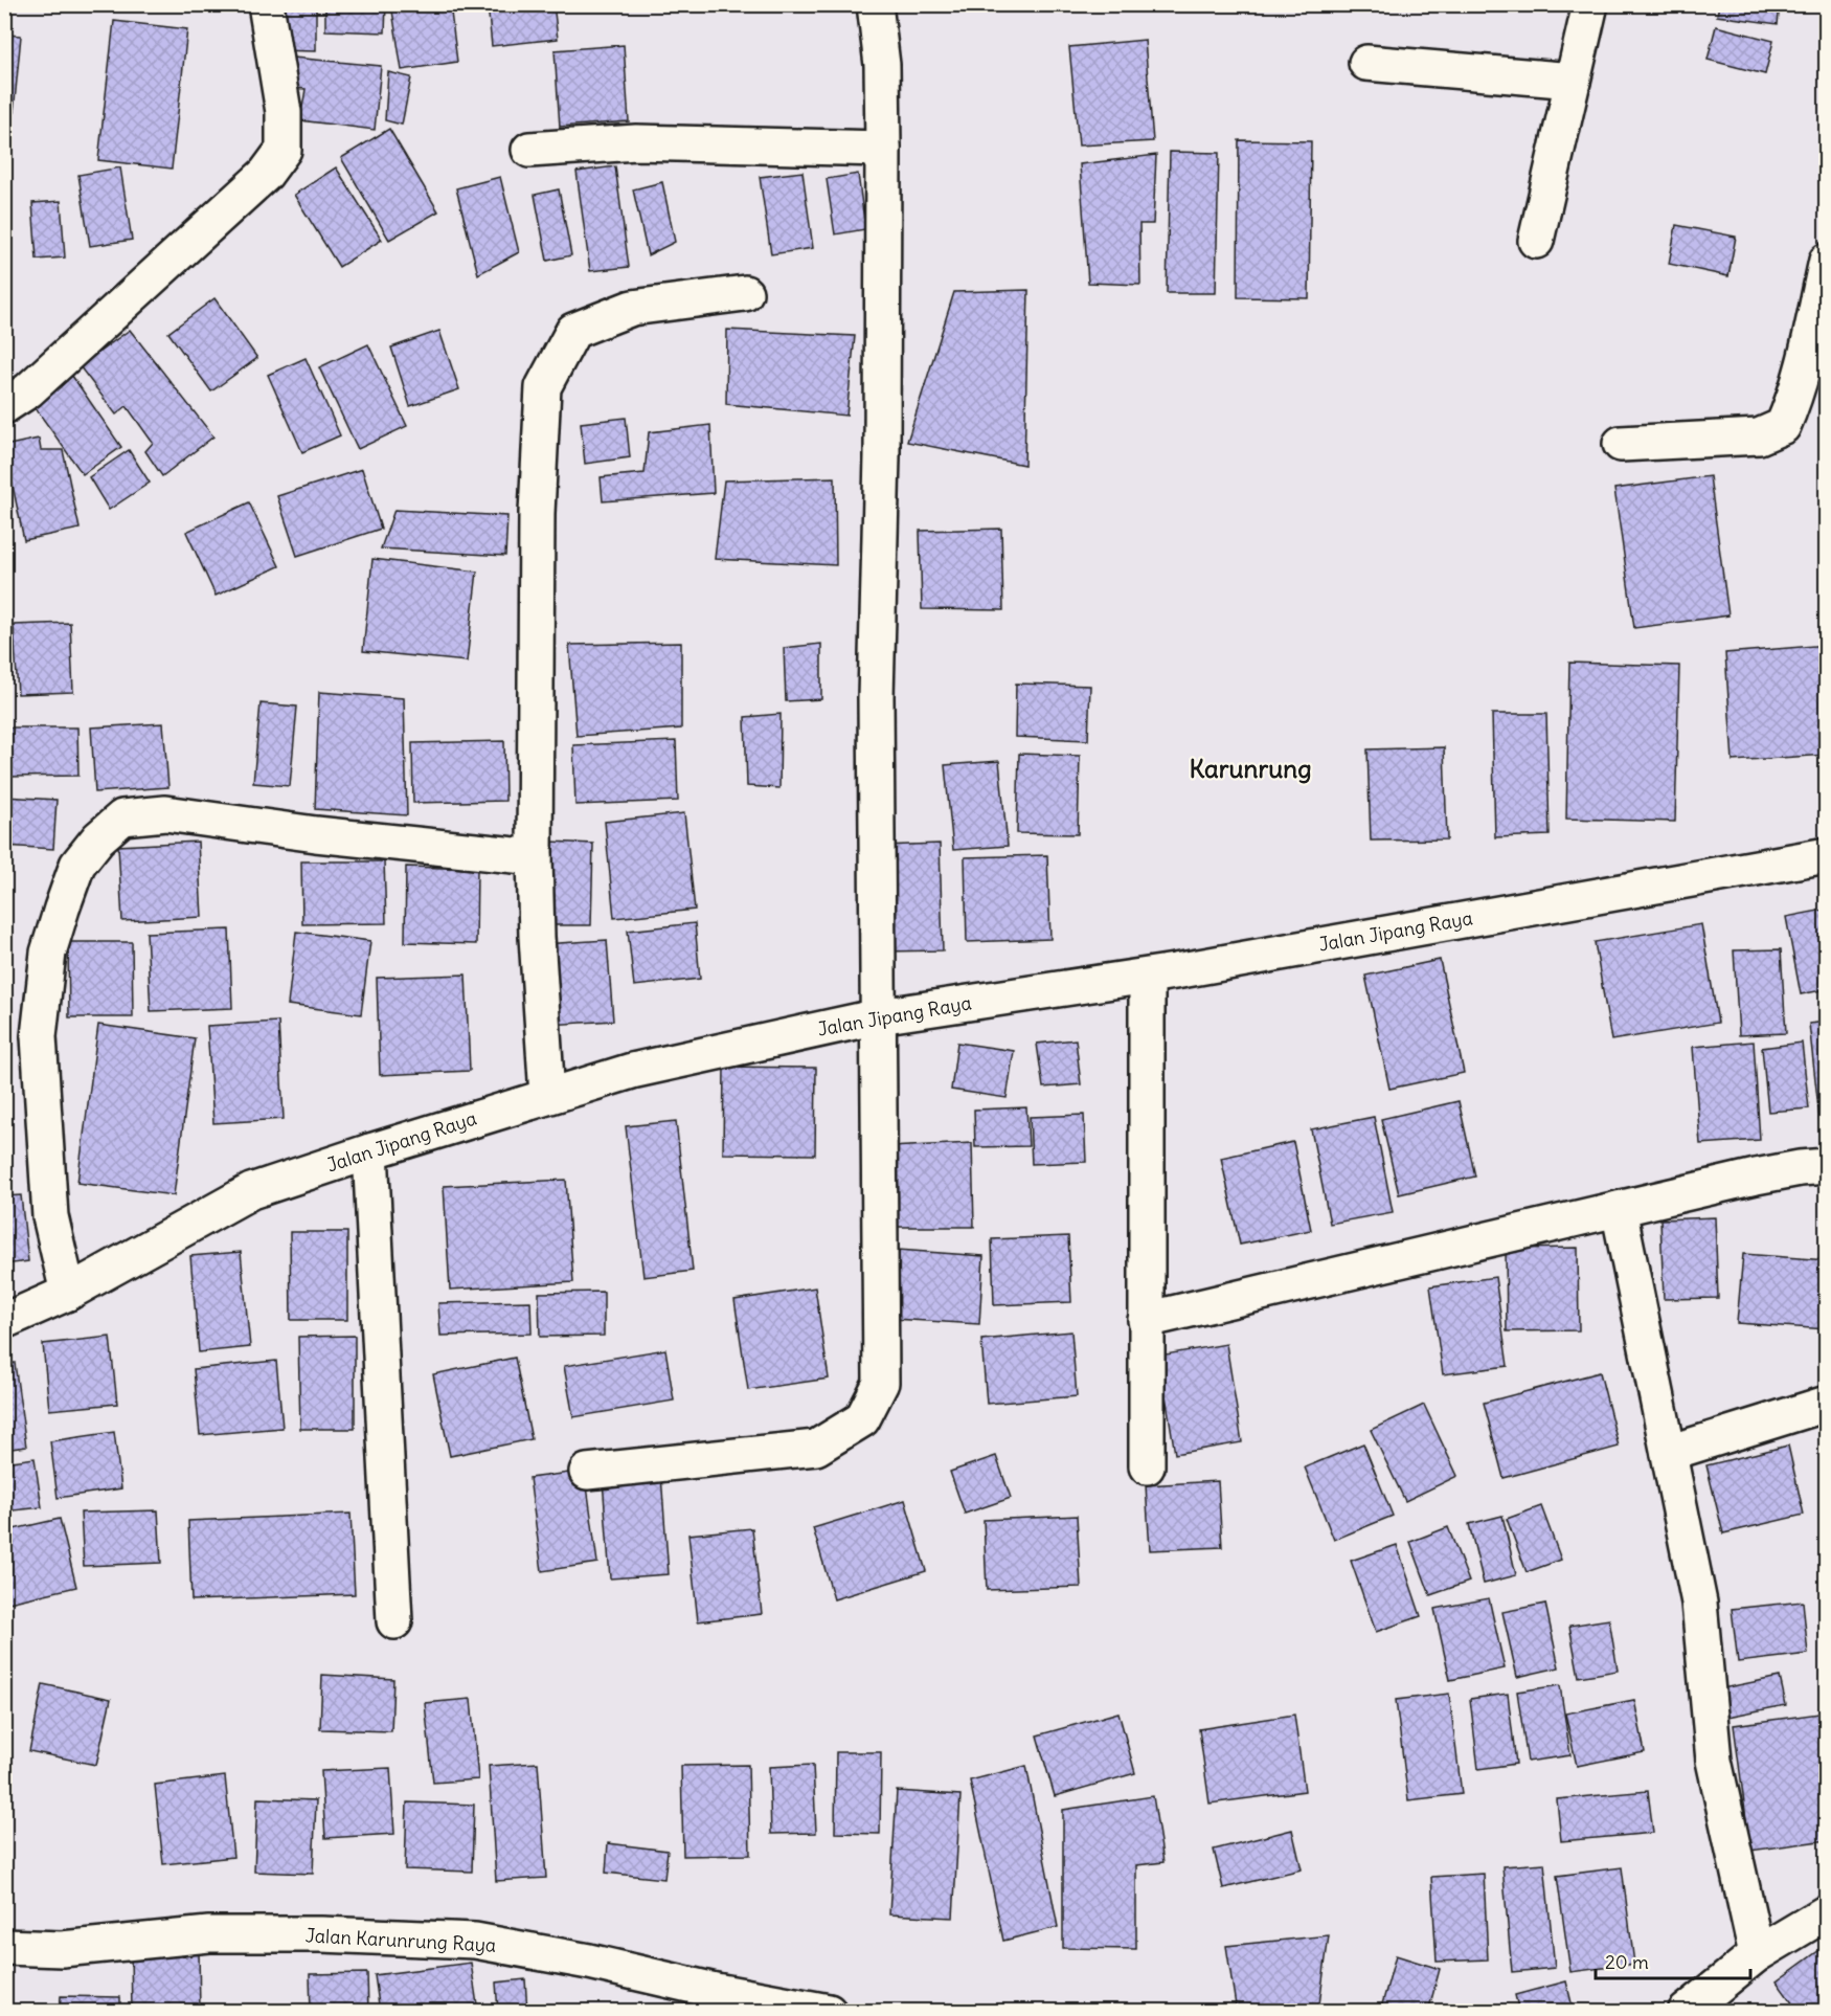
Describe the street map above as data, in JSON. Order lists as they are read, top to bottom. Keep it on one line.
{"streets":{"street":["Jalan Jipang Raya","Jalan Karunrung Raya"]},"districts":["Karunrung"],"scale_bar":"20 m"}
